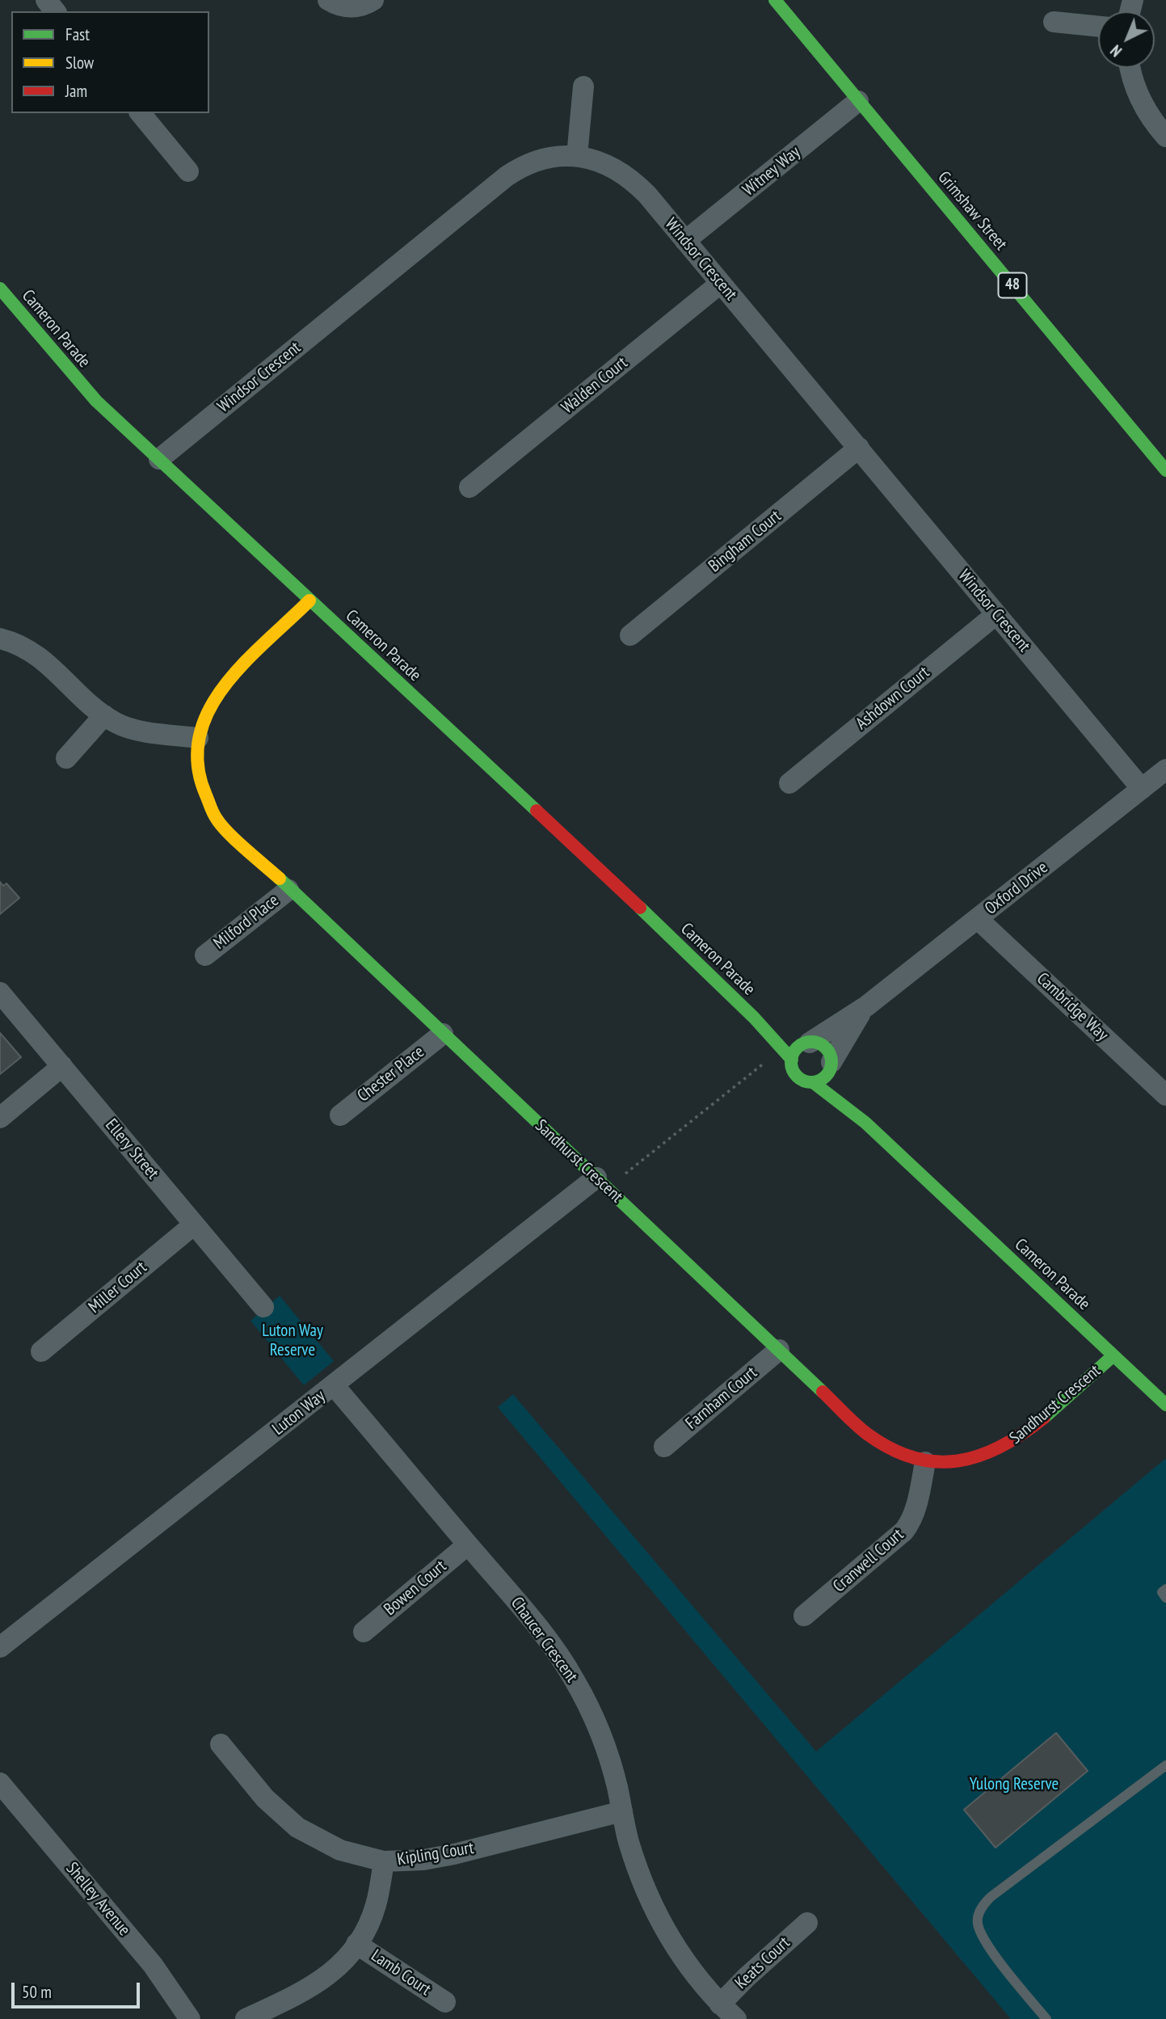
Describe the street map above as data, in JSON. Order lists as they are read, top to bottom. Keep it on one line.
{"streets":{"street":["Witney Way","Grimshaw Street","Windsor Crescent","48","Cameron Parade","Walden Court","Bingham Court","Ashdown Court","Oxford Drive","Milford Place","Cambridge Way","Chester Place","Ellery Street","Sandhurst Crescent","Miller Court","Farnham Court","Luton Way","Cranwell Court","Bowen Court","Chaucer Crescent","Kipling Court","Shelley Avenue","Keats Court","Lamb Court"]},"crossings":[["Witney Way","Grimshaw Street"],["Witney Way","Windsor Crescent"],["Windsor Crescent","Cameron Parade"],["Windsor Crescent","Walden Court"],["Windsor Crescent","Bingham Court"],["Windsor Crescent","Ashdown Court"],["Windsor Crescent","Oxford Drive"],["Cameron Parade","Oxford Drive"],["Cameron Parade","Sandhurst Crescent"],["Oxford Drive","Cambridge Way"],["Milford Place","Sandhurst Crescent"],["Chester Place","Sandhurst Crescent"],["Ellery Street","Miller Court"],["Sandhurst Crescent","Farnham Court"],["Sandhurst Crescent","Luton Way"],["Sandhurst Crescent","Cranwell Court"],["Luton Way","Chaucer Crescent"],["Bowen Court","Chaucer Crescent"],["Chaucer Crescent","Kipling Court"],["Chaucer Crescent","Keats Court"]],"parks":["Luton Way Reserve","Yulong Reserve"],"legend":["Fast","Slow","Jam"],"scale_bar":"50 m","north":"bottom left"}
